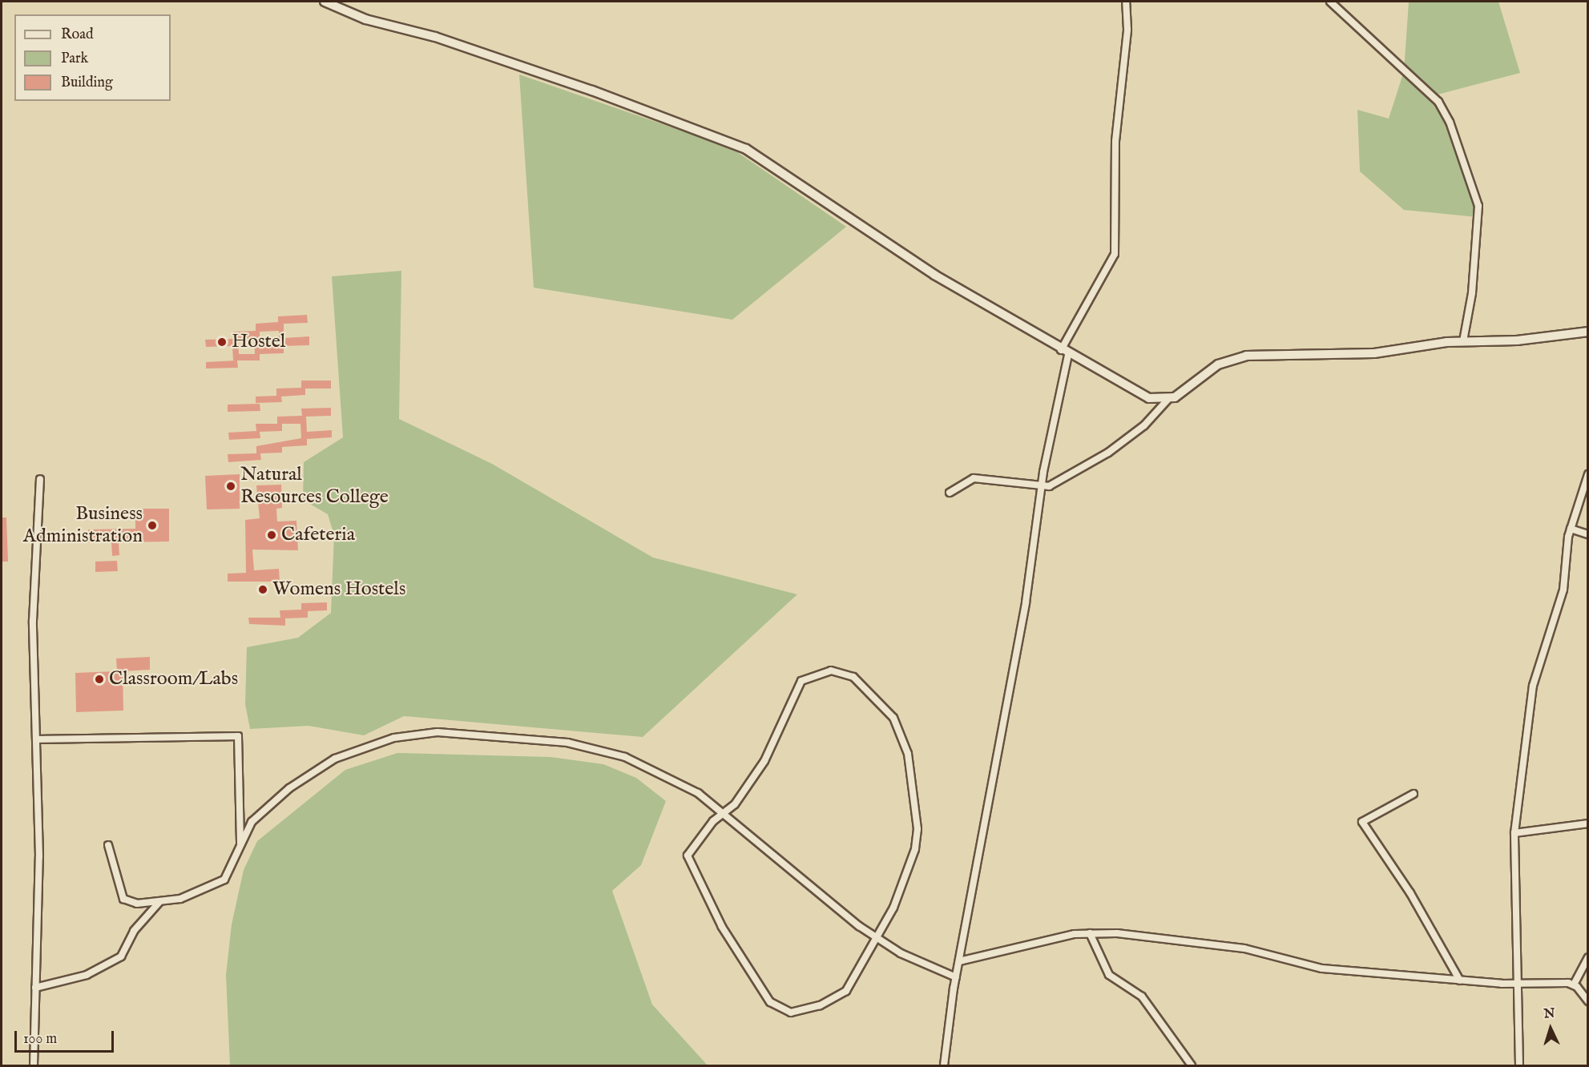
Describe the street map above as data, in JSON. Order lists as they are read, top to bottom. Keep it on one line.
{"places":["Hostel","Natural Resources College","Business Administration","Cafeteria","Womens Hostels","Classroom/Labs"],"legend":["Road","Park","Building"],"scale_bar":"100 m","north":"top"}
